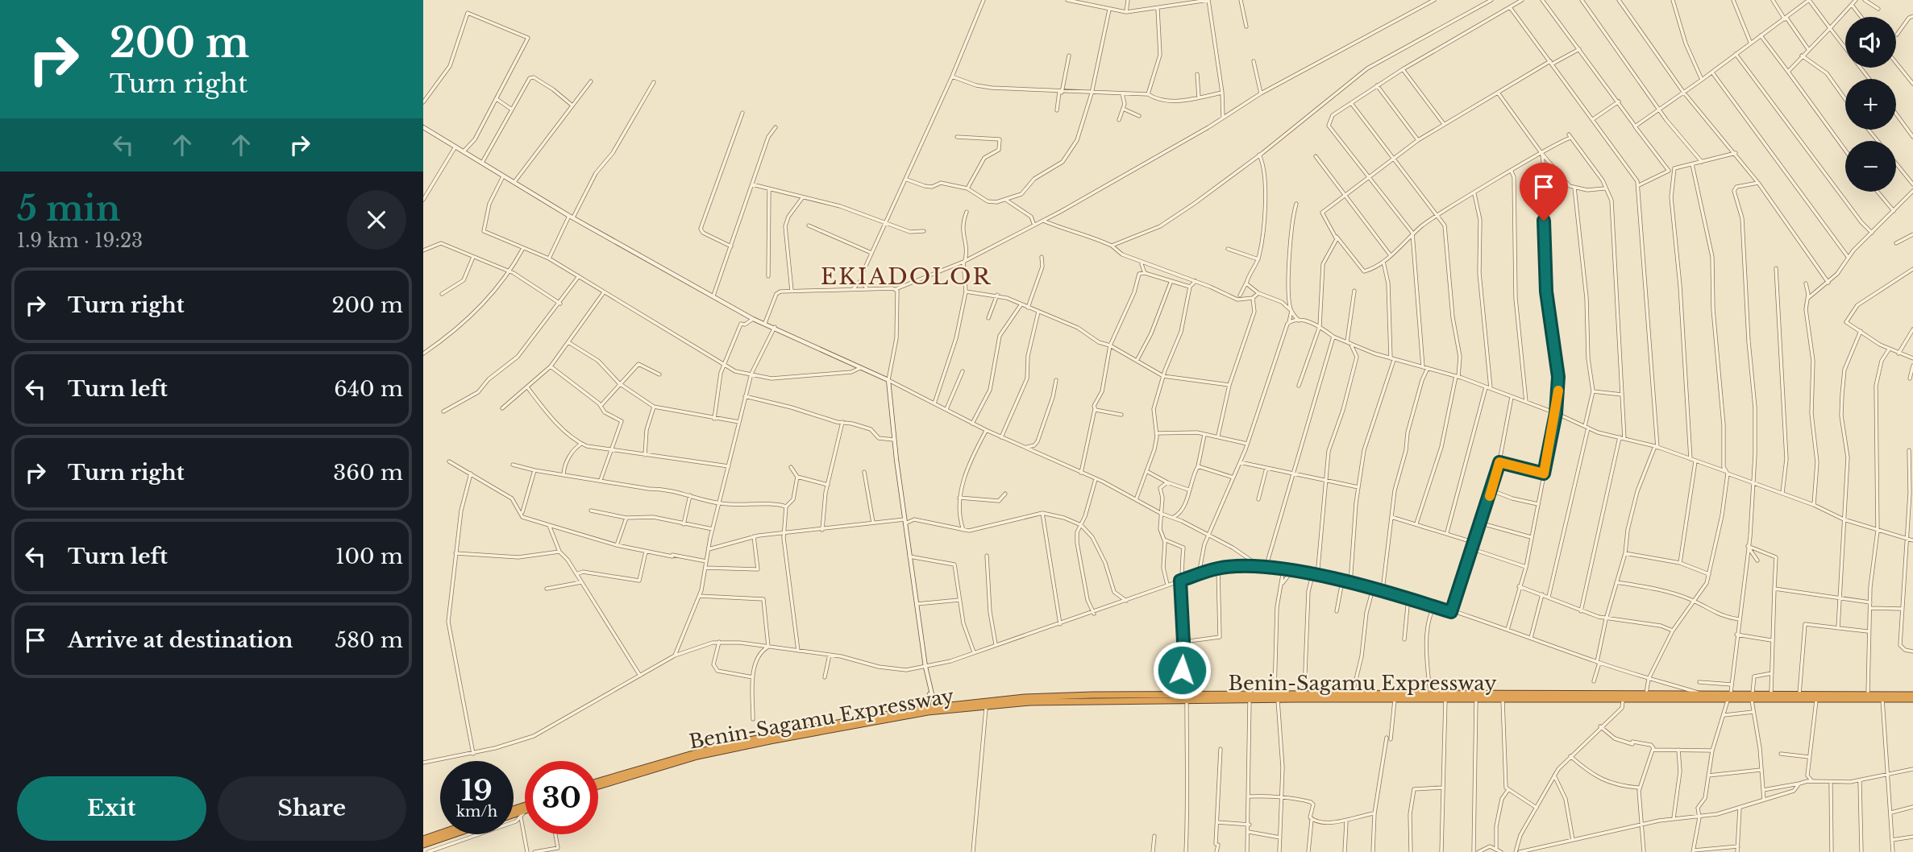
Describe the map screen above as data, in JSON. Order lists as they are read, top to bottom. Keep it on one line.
{"streets":{"highway":["Benin-Sagamu Expressway"]},"districts":["EKIADOLOR"],"page":{"turn":["200 m","Turn right"],"map_buttons":["+","−"],"heading":["5 min","1.9 km · 19:23"],"list":[{"name":"Turn right","value":"200 m"},{"name":"Turn left","value":"640 m"},{"name":"Turn right","value":"360 m"},{"name":"Turn left","value":"100 m"},{"name":"Arrive at destination","value":"580 m"}],"speed":"19 km/h","limit":"30","buttons":["Exit","Share"]}}
